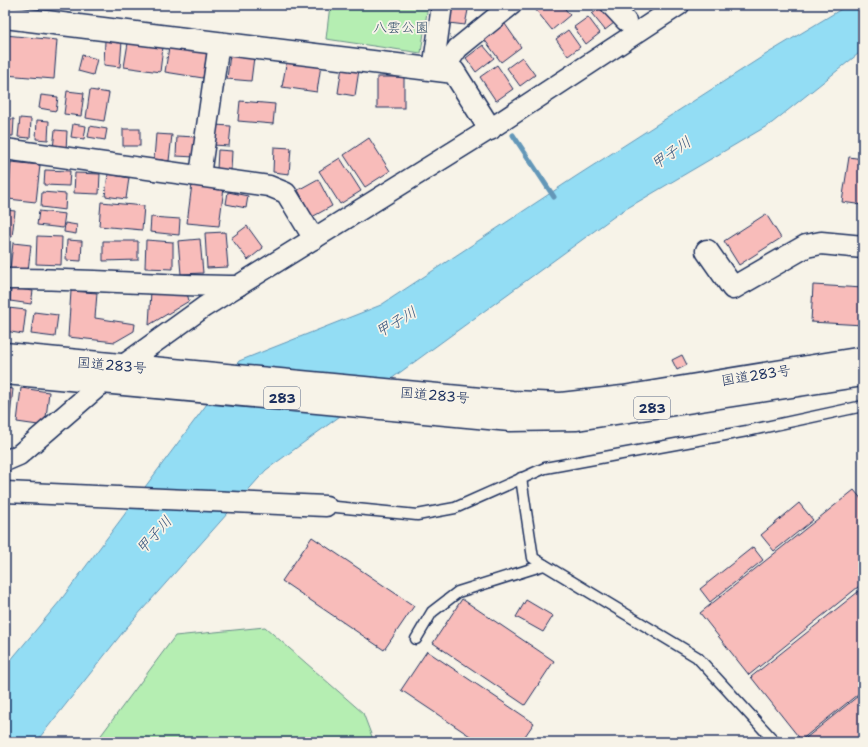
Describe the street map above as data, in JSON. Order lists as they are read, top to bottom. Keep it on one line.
{"streets":{"main road":["国道283号","283"]},"water":["甲子川"],"parks":["八雲公園"]}
